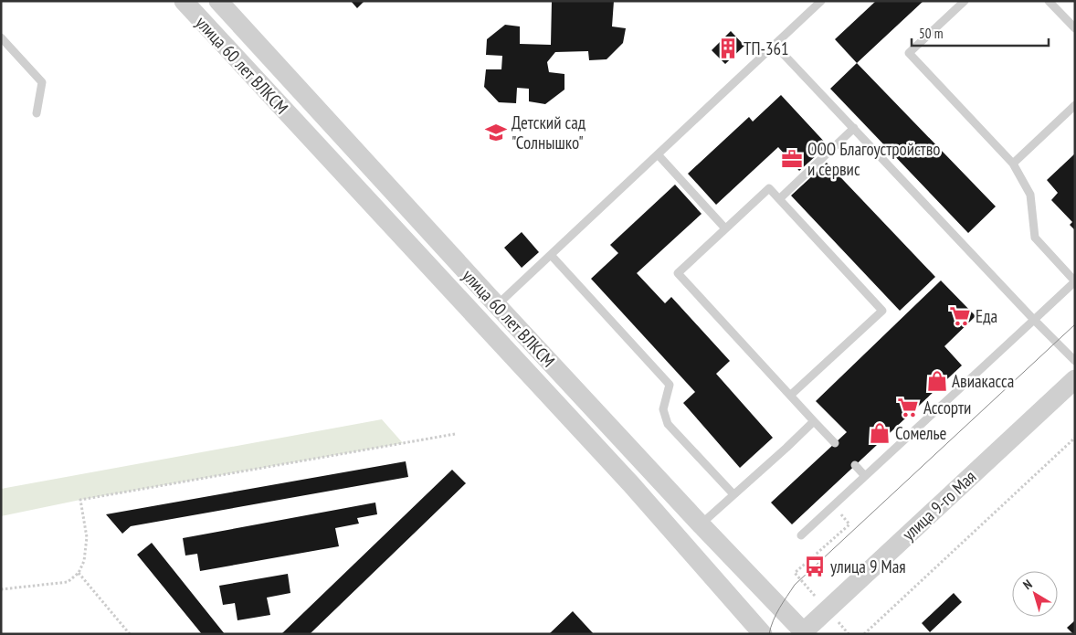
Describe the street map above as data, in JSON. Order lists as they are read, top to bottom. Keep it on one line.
{"streets":{"street":["улица 60 лет ВЛКСМ","улица 9-го Мая"]},"crossings":[["улица 60 лет ВЛКСМ","улица 9-го Мая"]],"places":{"building":["ТП-361"],"school or university":["Детский сад \"Солнышко\""],"office":["ООО Благоустройство и сервис"],"supermarket":["Еда","Ассорти"],"shop":["Авиакасса","Сомелье"],"bus stop":["улица 9 Мая"]},"scale_bar":"50 m","north":"top left"}
